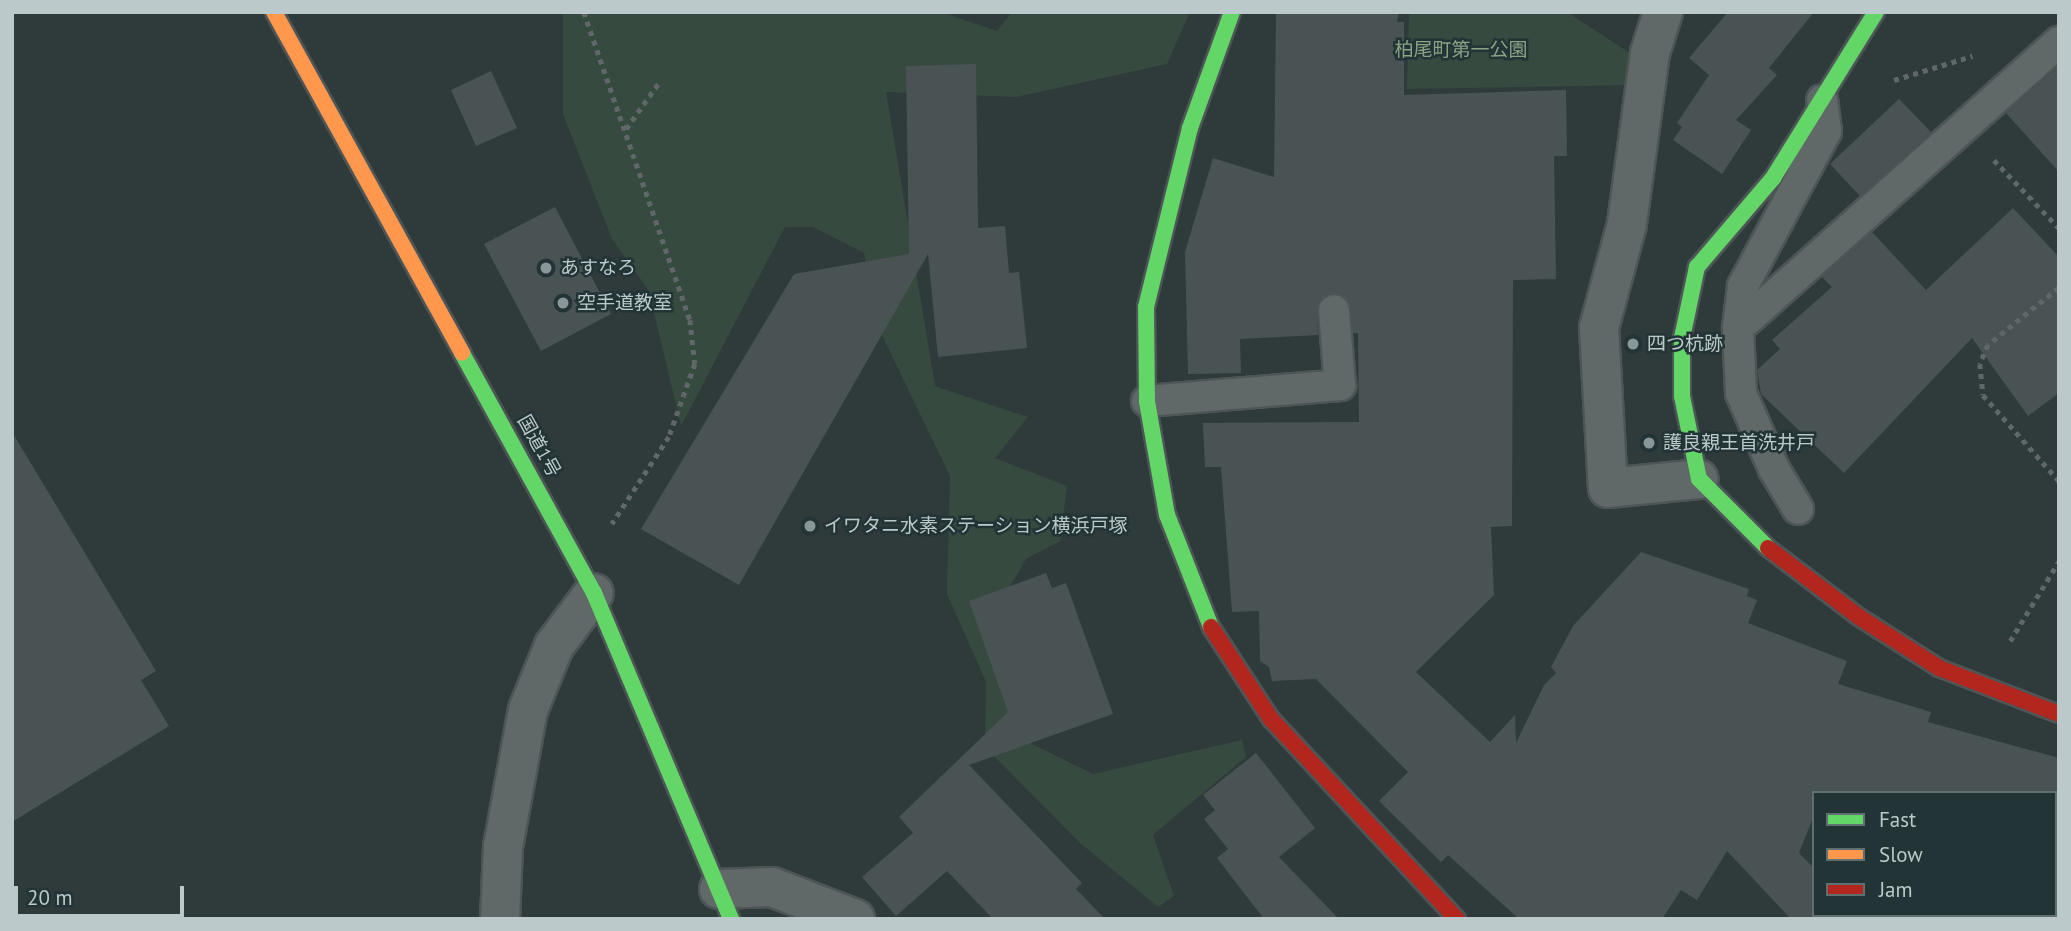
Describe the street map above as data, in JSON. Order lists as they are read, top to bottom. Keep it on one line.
{"streets":{"main road":["国道1号"]},"parks":["柏尾町第一公園"],"places":["あすなろ","空手道教室","四つ杭跡","護良親王首洗井戸","イワタニ水素ステーション横浜戸塚"],"legend":["Fast","Slow","Jam"],"scale_bar":"20 m"}
